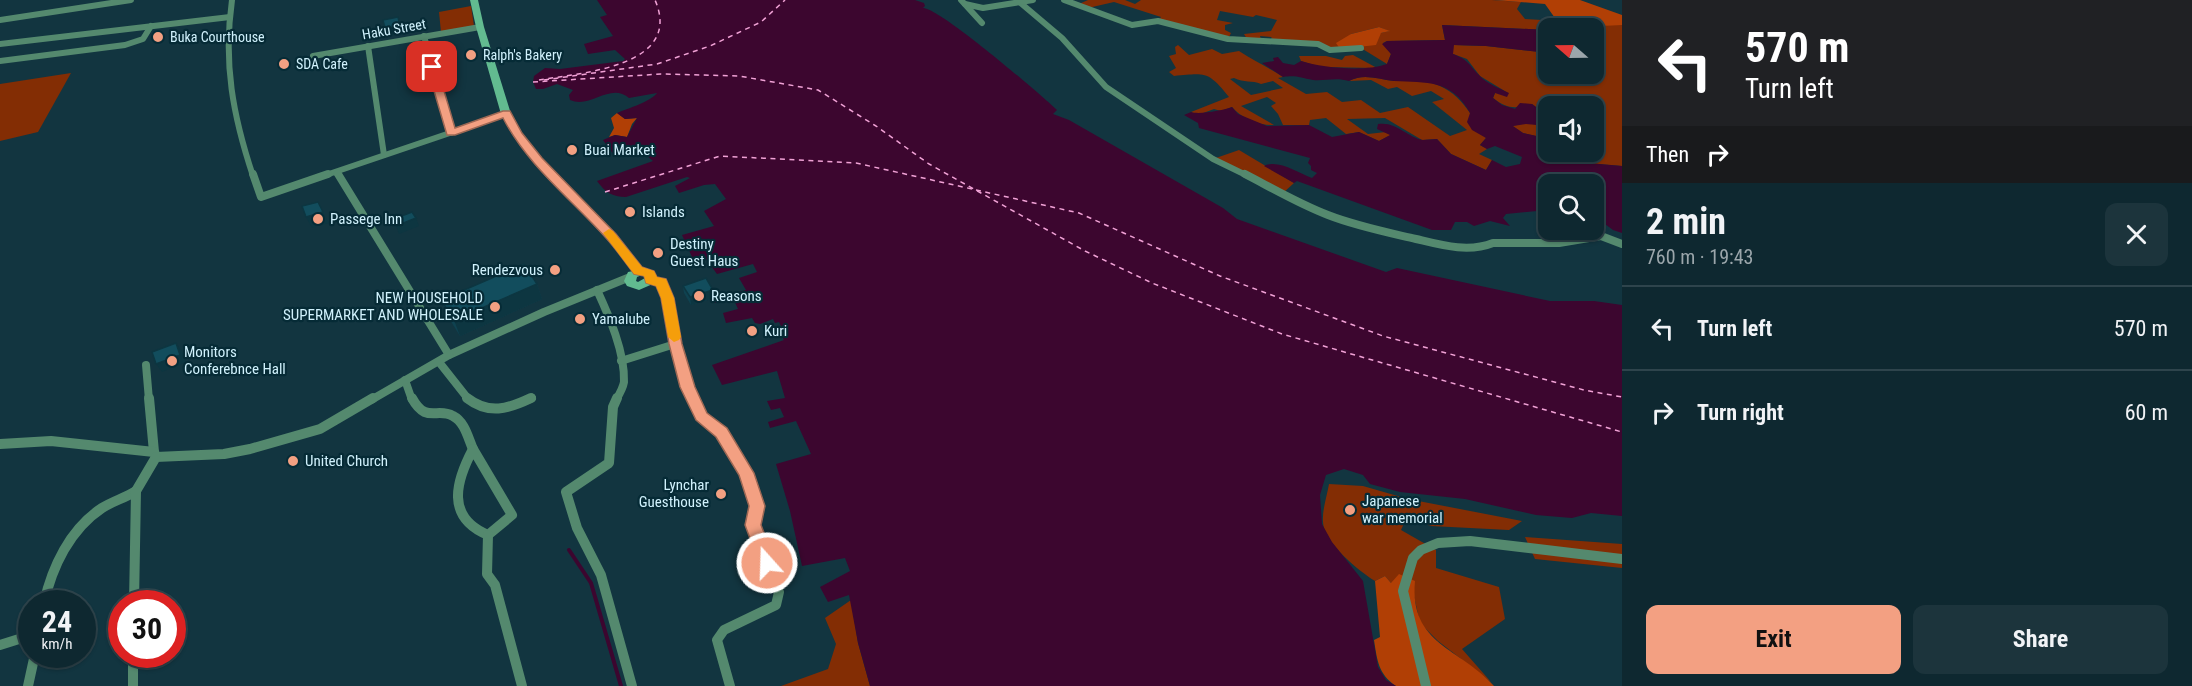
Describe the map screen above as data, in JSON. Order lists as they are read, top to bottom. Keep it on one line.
{"streets":{"street":["Haku Street"]},"places":["Buka Courthouse","Ralph's Bakery","SDA Cafe","Buai Market","Islands","Passege Inn","Destiny Guest Haus","Rendezvous","Reasons","NEW HOUSEHOLD SUPERMARKET AND WHOLESALE","Yamalube","Kuri","Monitors Conferebnce Hall","United Church","Lynchar Guesthouse","Japanese war memorial"],"north":"left","page":{"turn":["570 m","Turn left"],"then":"Then","heading":["2 min","760 m · 19:43"],"list":[{"name":"Turn left","value":"570 m"},{"name":"Turn right","value":"60 m"}],"speed":"24 km/h","limit":"30","buttons":["Exit","Share"]}}
